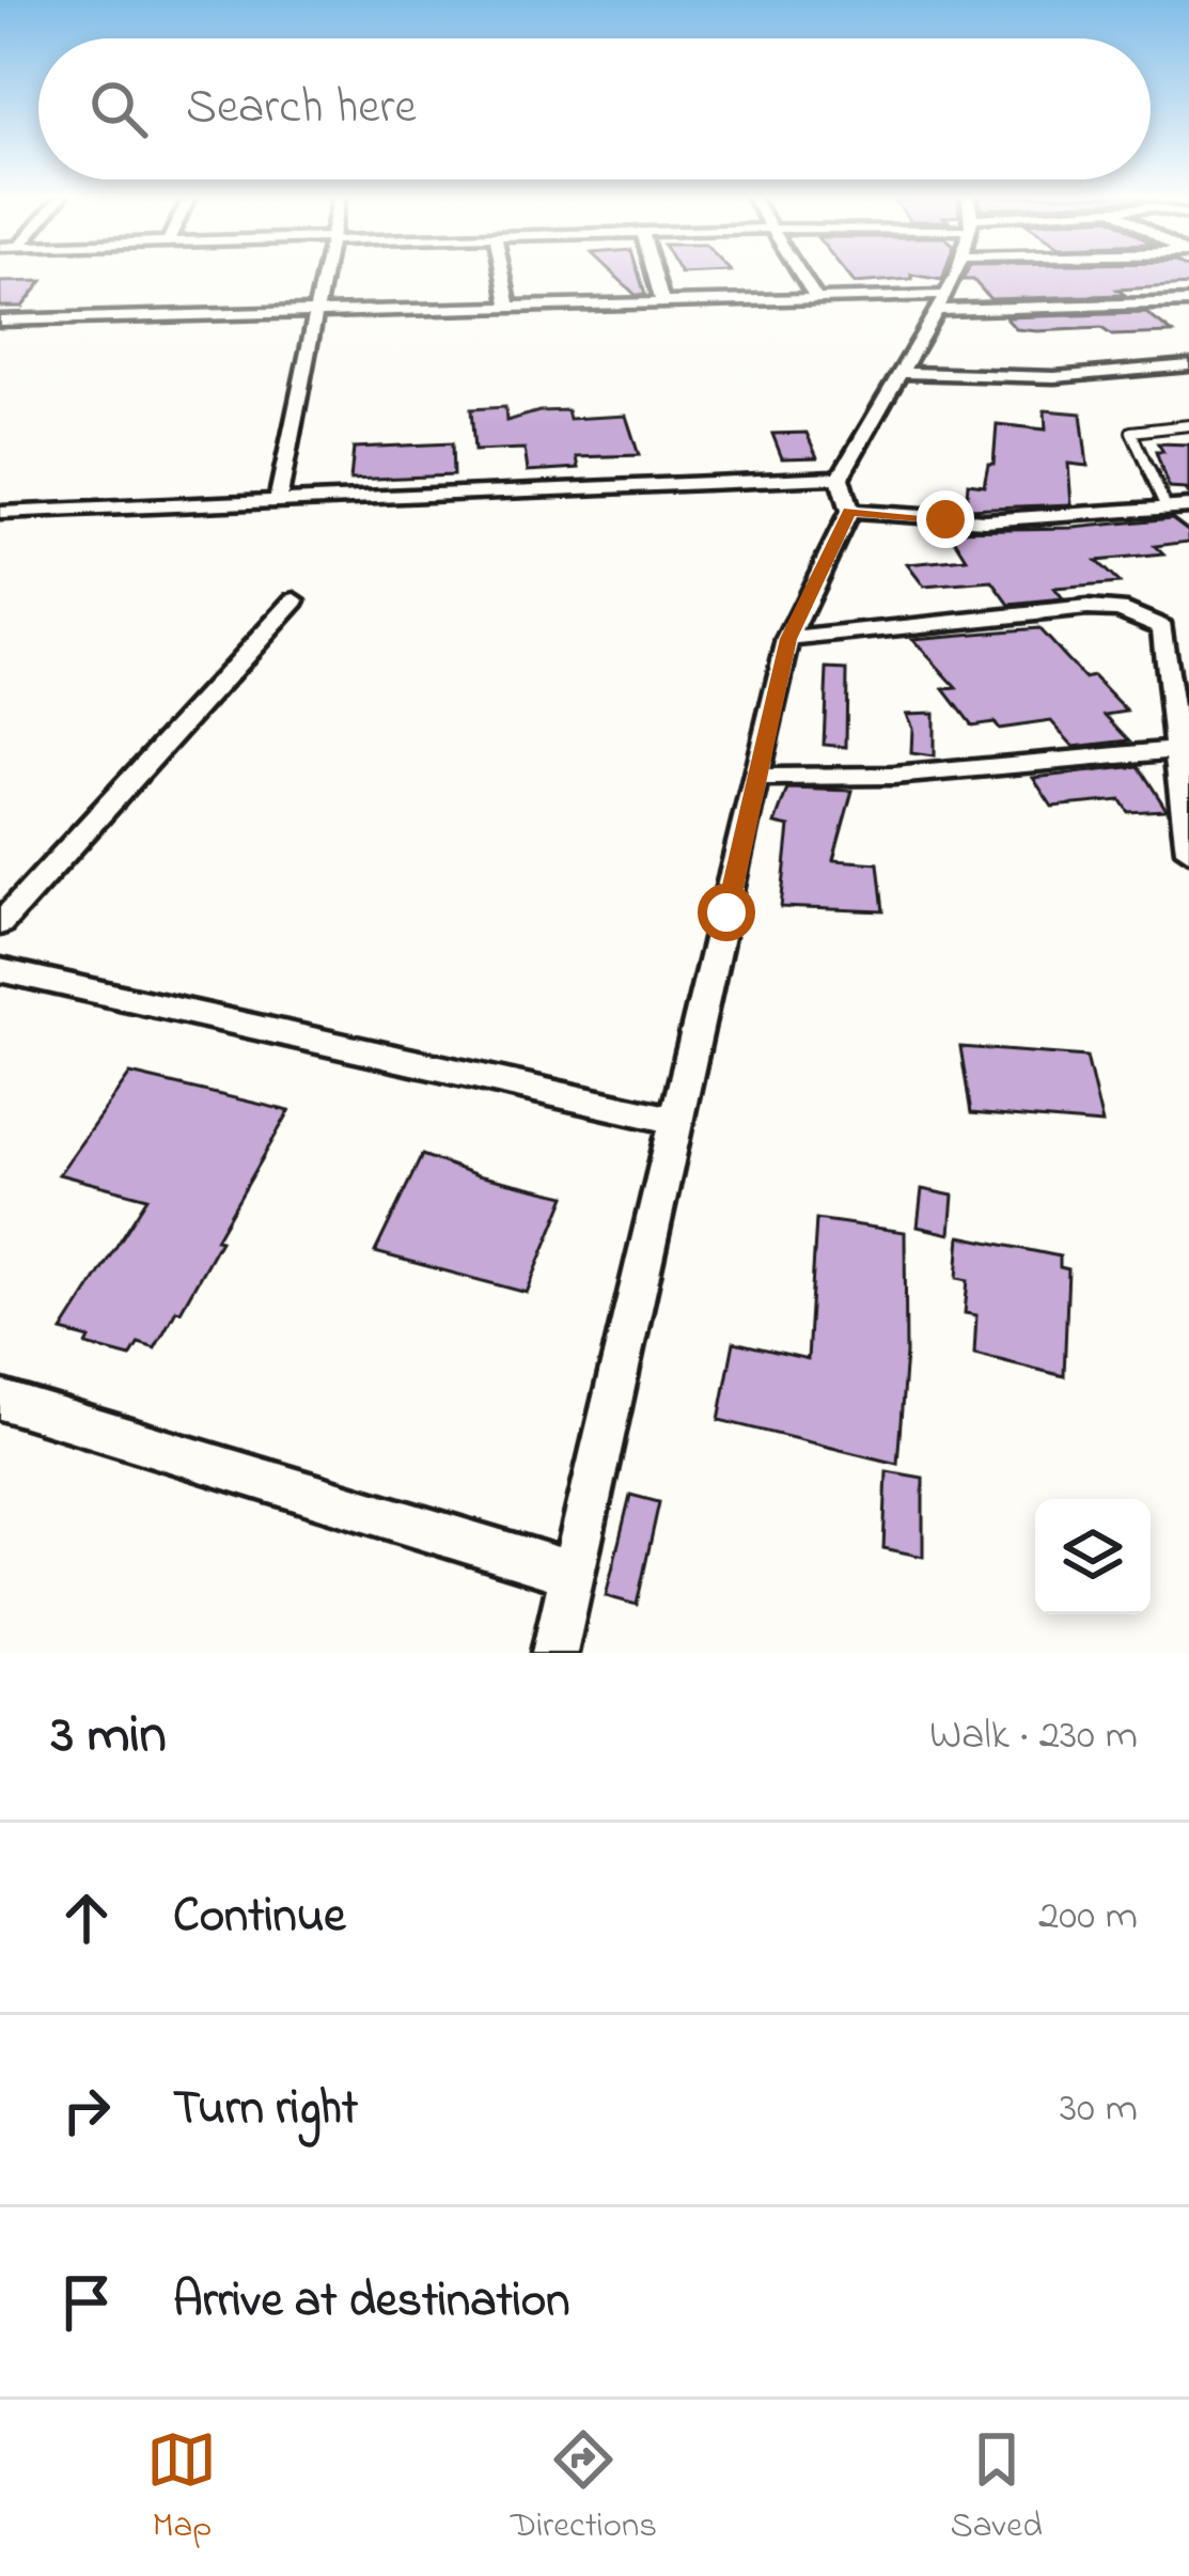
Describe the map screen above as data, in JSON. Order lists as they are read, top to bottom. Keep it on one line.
{"page":{"search":"Search here","heading":["3 min","Walk · 230 m"],"list":[["Continue","200 m"],["Turn right","30 m"],"Arrive at destination"],"nav":["Map","Directions","Saved"]}}
